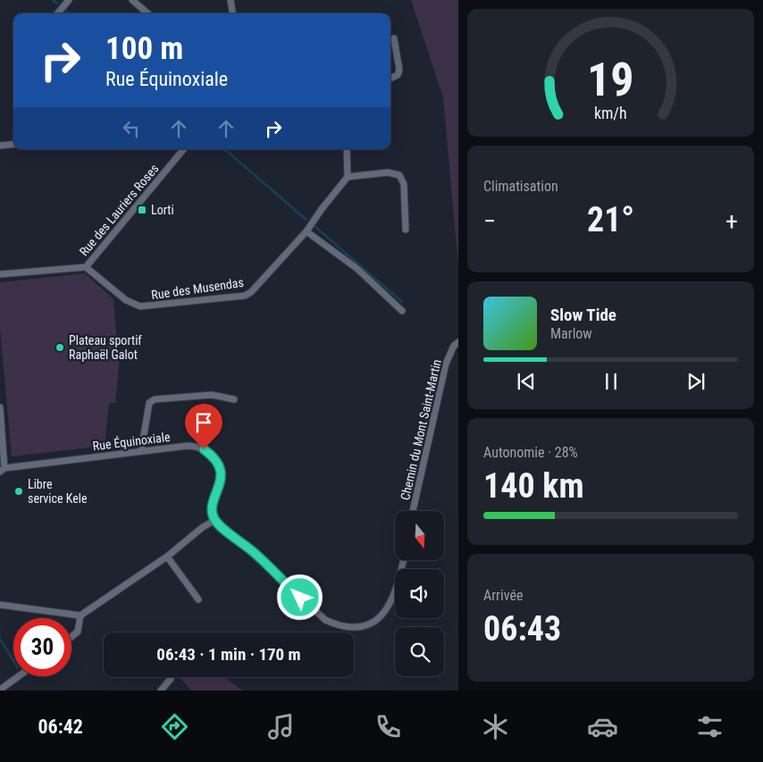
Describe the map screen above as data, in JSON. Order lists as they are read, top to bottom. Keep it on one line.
{"streets":{"street":["Rue des Lauriers Roses","Rue des Musendas","Chemin du Mont Saint-Martin","Rue Équinoxiale"]},"crossings":[["Rue des Lauriers Roses","Rue des Musendas"]],"places":{"transit":["Lorti"],"other":["Plateau sportif Raphaël Galot","Libre service Kele"]},"north":"bottom","page":{"turn":["100 m","Rue Équinoxiale"],"tile":["Climatisation",["Autonomie · 28%","140 km"],["Arrivée","06:43"]],"heat":["−","21°","+"],"song":["Slow Tide","Marlow"],"limit":"30","trip":"06:43 · 1 min · 170 m","tabs":"06:42","gauge":["19","km/h"]}}
